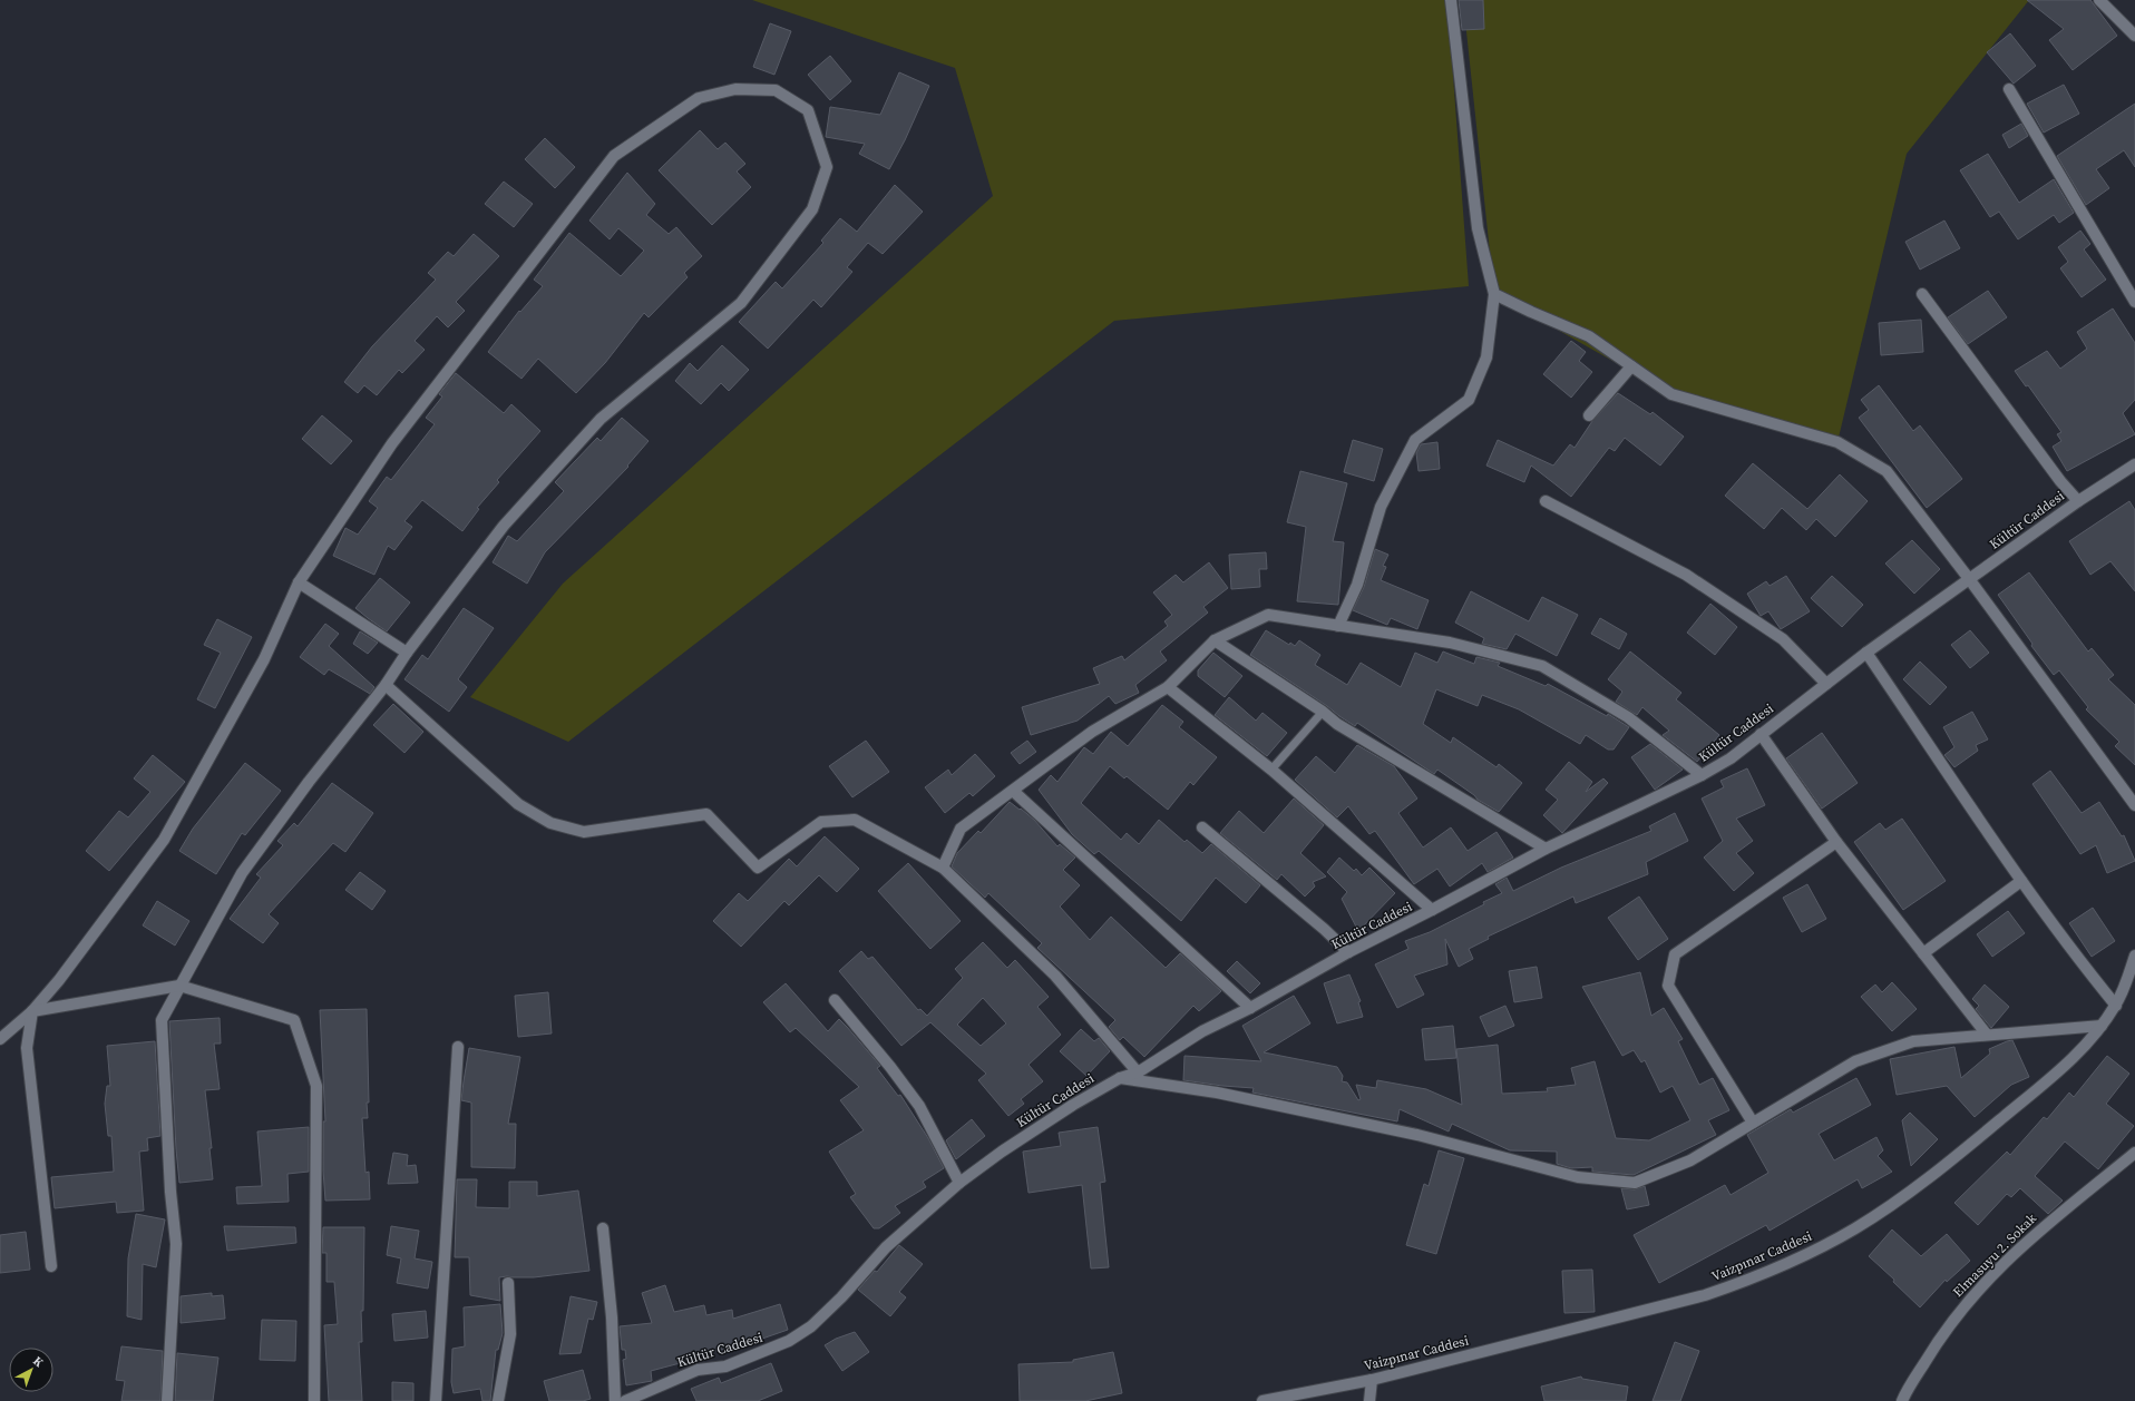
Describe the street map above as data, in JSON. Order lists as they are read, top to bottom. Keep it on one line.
{"streets":{"street":["Kültür Caddesi","Elmasuyu 2. Sokak","Vaizpınar Caddesi"]},"north":"top right"}
